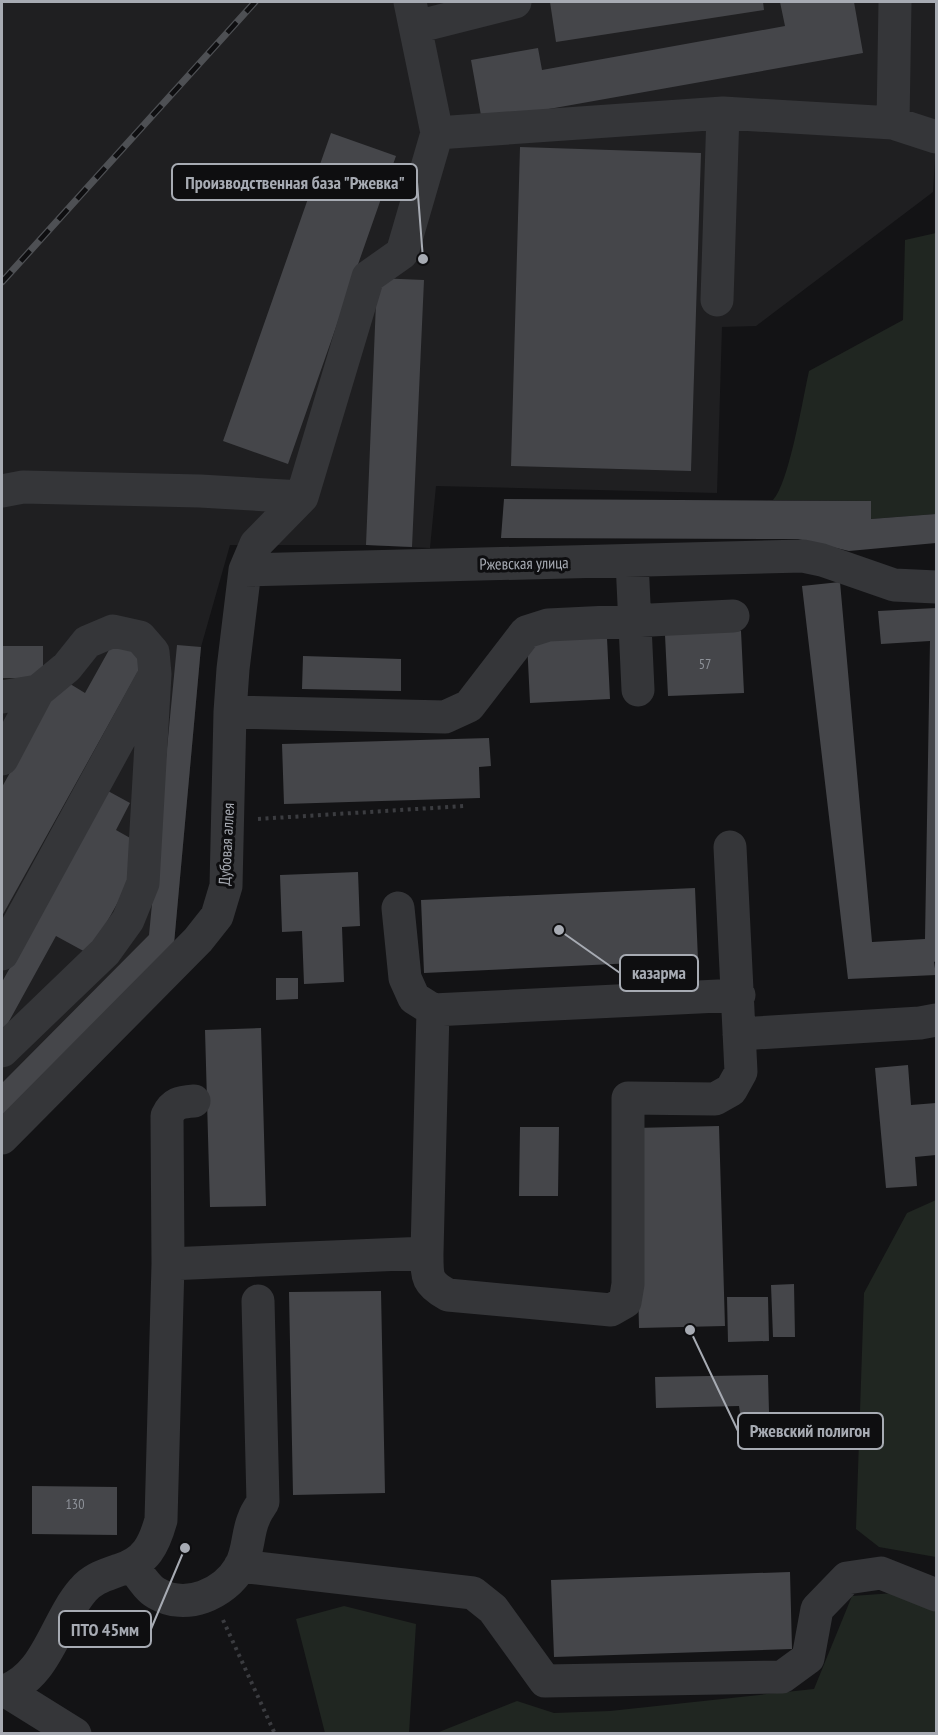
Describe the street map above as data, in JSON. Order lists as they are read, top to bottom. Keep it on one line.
{"streets":{"street":["Ржевская улица","Дубовая аллея"]},"crossings":[["Ржевская улица","Дубовая аллея"]],"places":["Производственная база \"Ржевка\"","казарма","Ржевский полигон","ПТО 45мм"],"house_numbers":["57","130"]}
